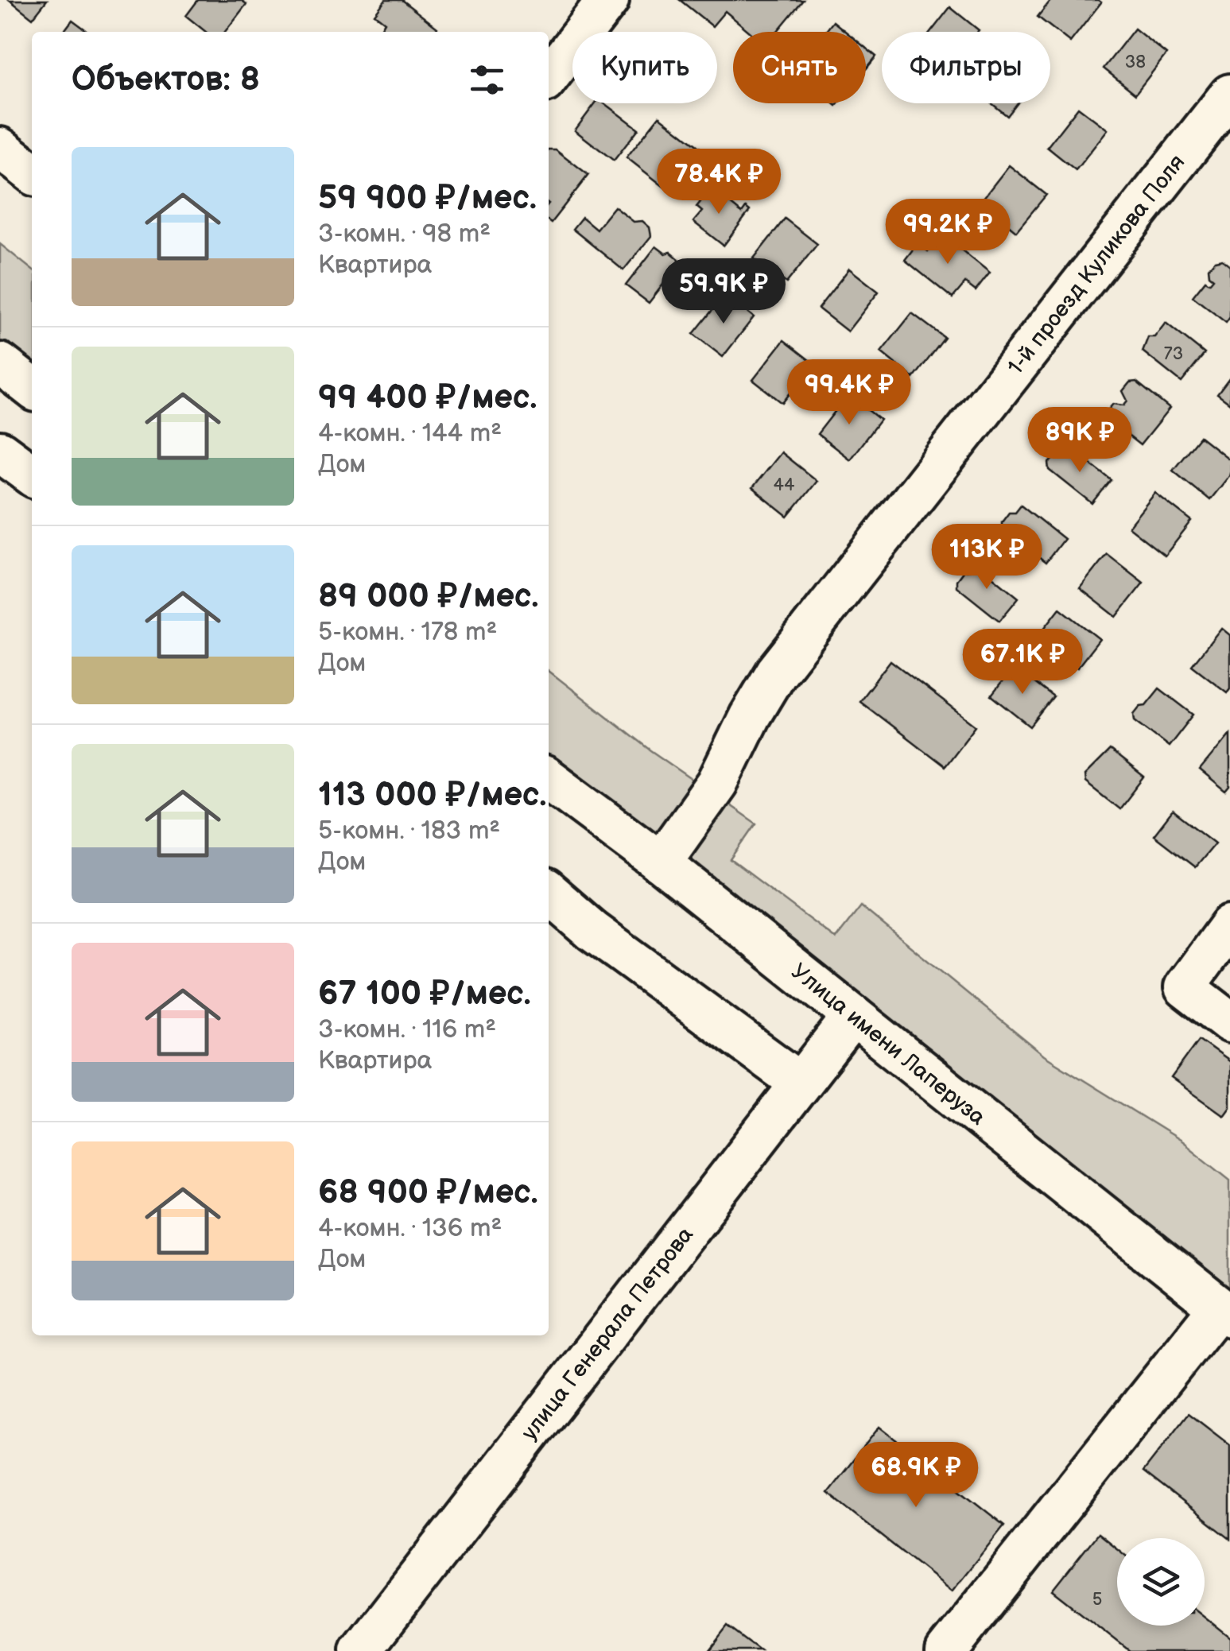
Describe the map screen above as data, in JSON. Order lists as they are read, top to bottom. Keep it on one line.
{"streets":{"street":["1-й проезд Куликова Поля","Улица имени Лаперуза","улица Генерала Петрова"]},"crossings":[["1-й проезд Куликова Поля","Улица имени Лаперуза"],["Улица имени Лаперуза","улица Генерала Петрова"]],"house_numbers":["38","73","44","5"],"page":{"chip":["Купить","Снять","Фильтры"],"heading":"Объектов: 8","list":[{"name":"59 900 ₽/мес.","note":"3-комн. · 98 m² · Квартира"},{"name":"99 400 ₽/мес.","note":"4-комн. · 144 m² · Дом"},{"name":"89 000 ₽/мес.","note":"5-комн. · 178 m² · Дом"},{"name":"113 000 ₽/мес.","note":"5-комн. · 183 m² · Дом"},{"name":"67 100 ₽/мес.","note":"3-комн. · 116 m² · Квартира"},{"name":"68 900 ₽/мес.","note":"4-комн. · 136 m² · Дом"}],"price":["78.4K ₽","99.2K ₽","59.9K ₽","99.4K ₽","89K ₽","113K ₽","67.1K ₽","68.9K ₽"]}}
